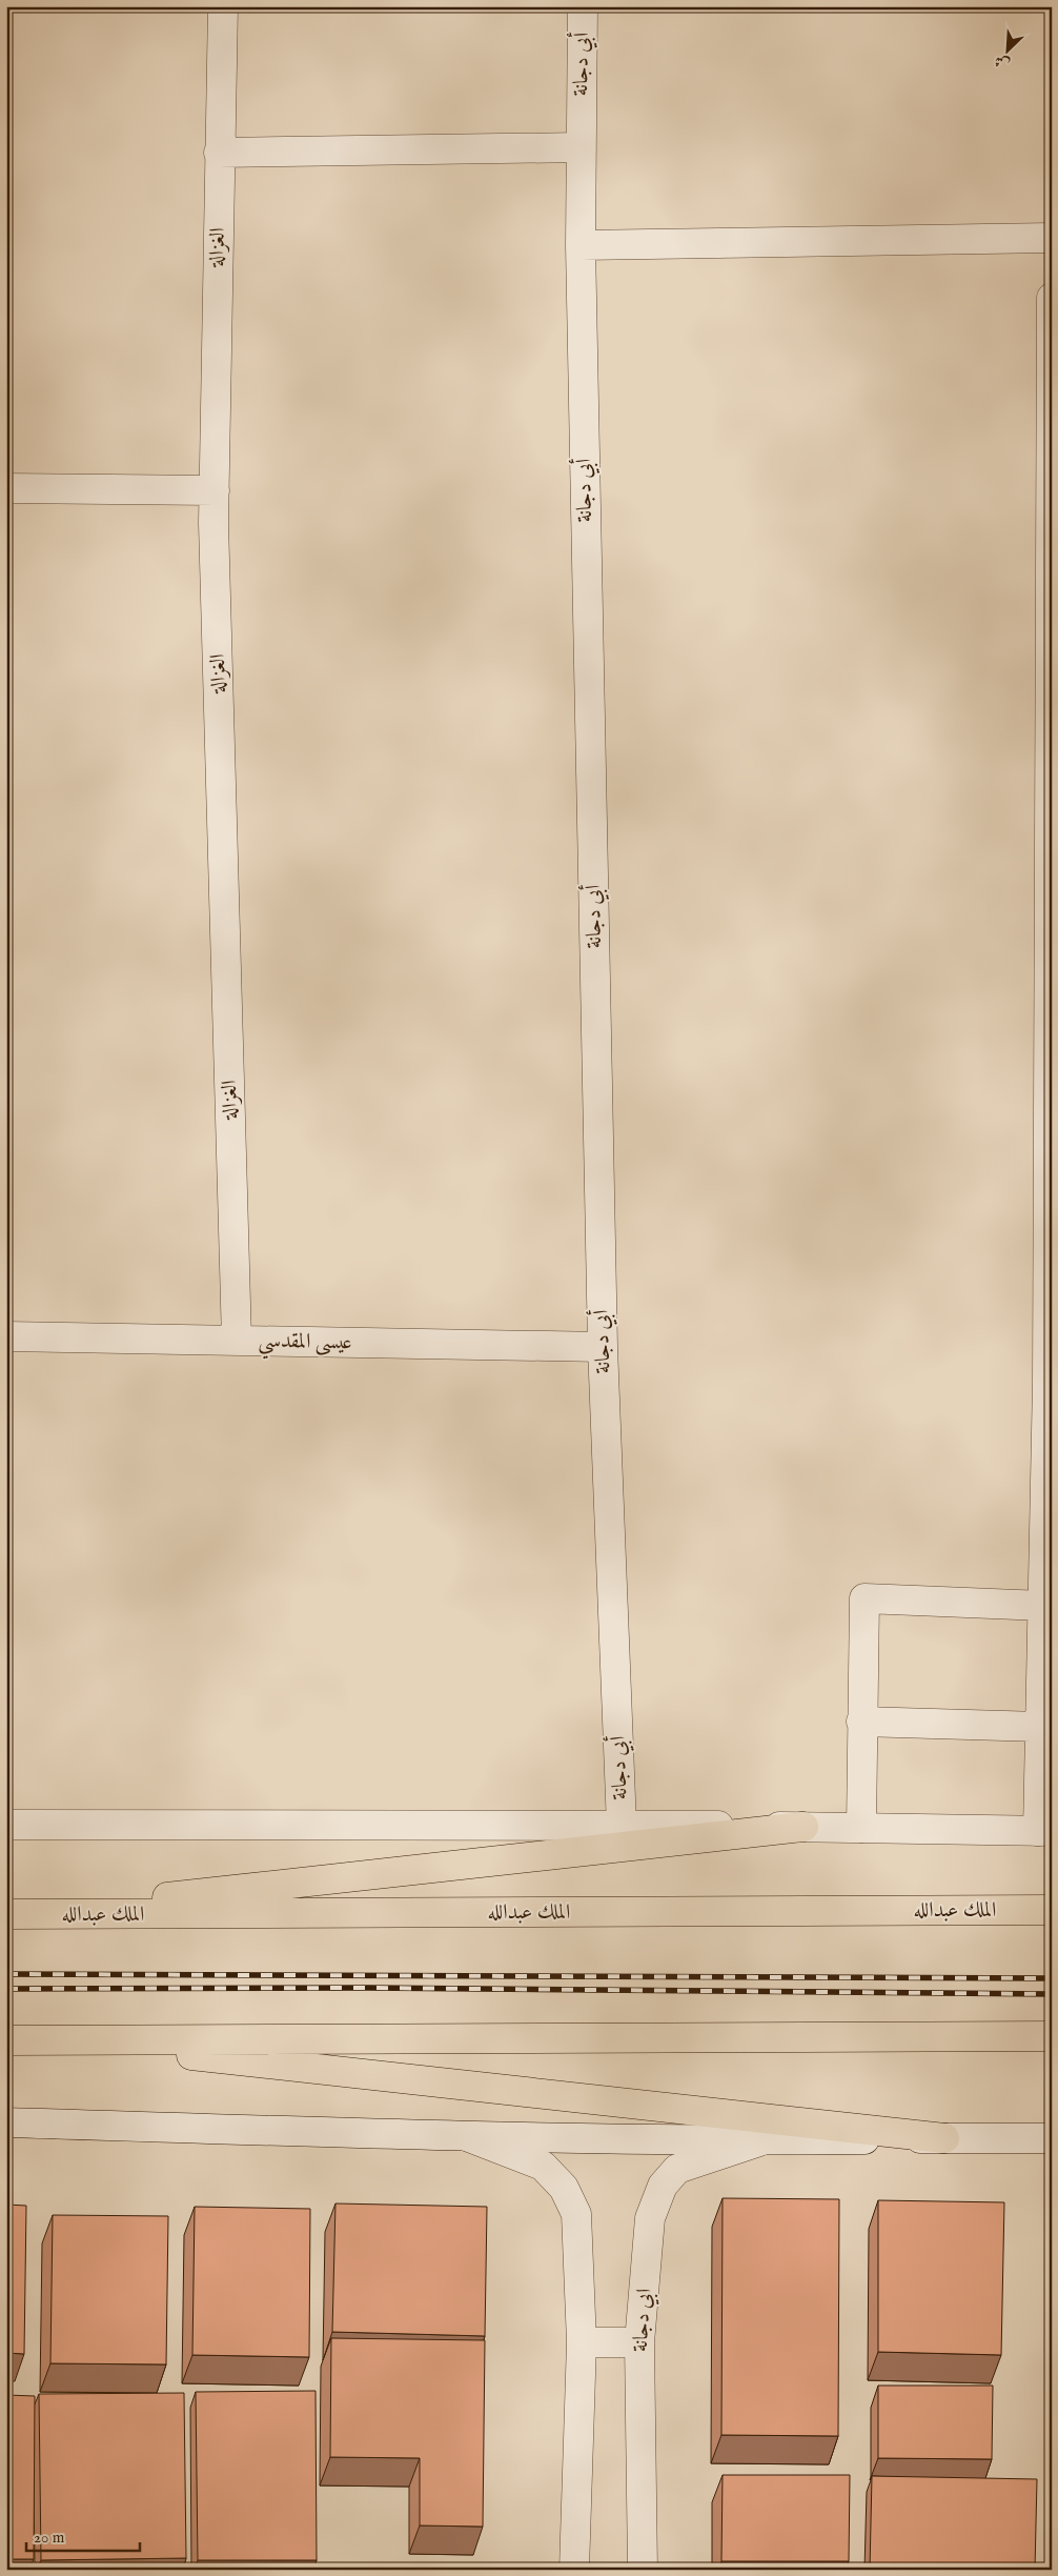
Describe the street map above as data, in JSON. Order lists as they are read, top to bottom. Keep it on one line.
{"streets":{"highway":["الملك عبدالله"],"street":["أبي دجانة","الغزالة","عيسى المقدسي","ابي دجانة"]},"crossings":[["أبي دجانة","عيسى المقدسي"],["الغزالة","عيسى المقدسي"]],"scale_bar":"20 m","north":"bottom left"}
